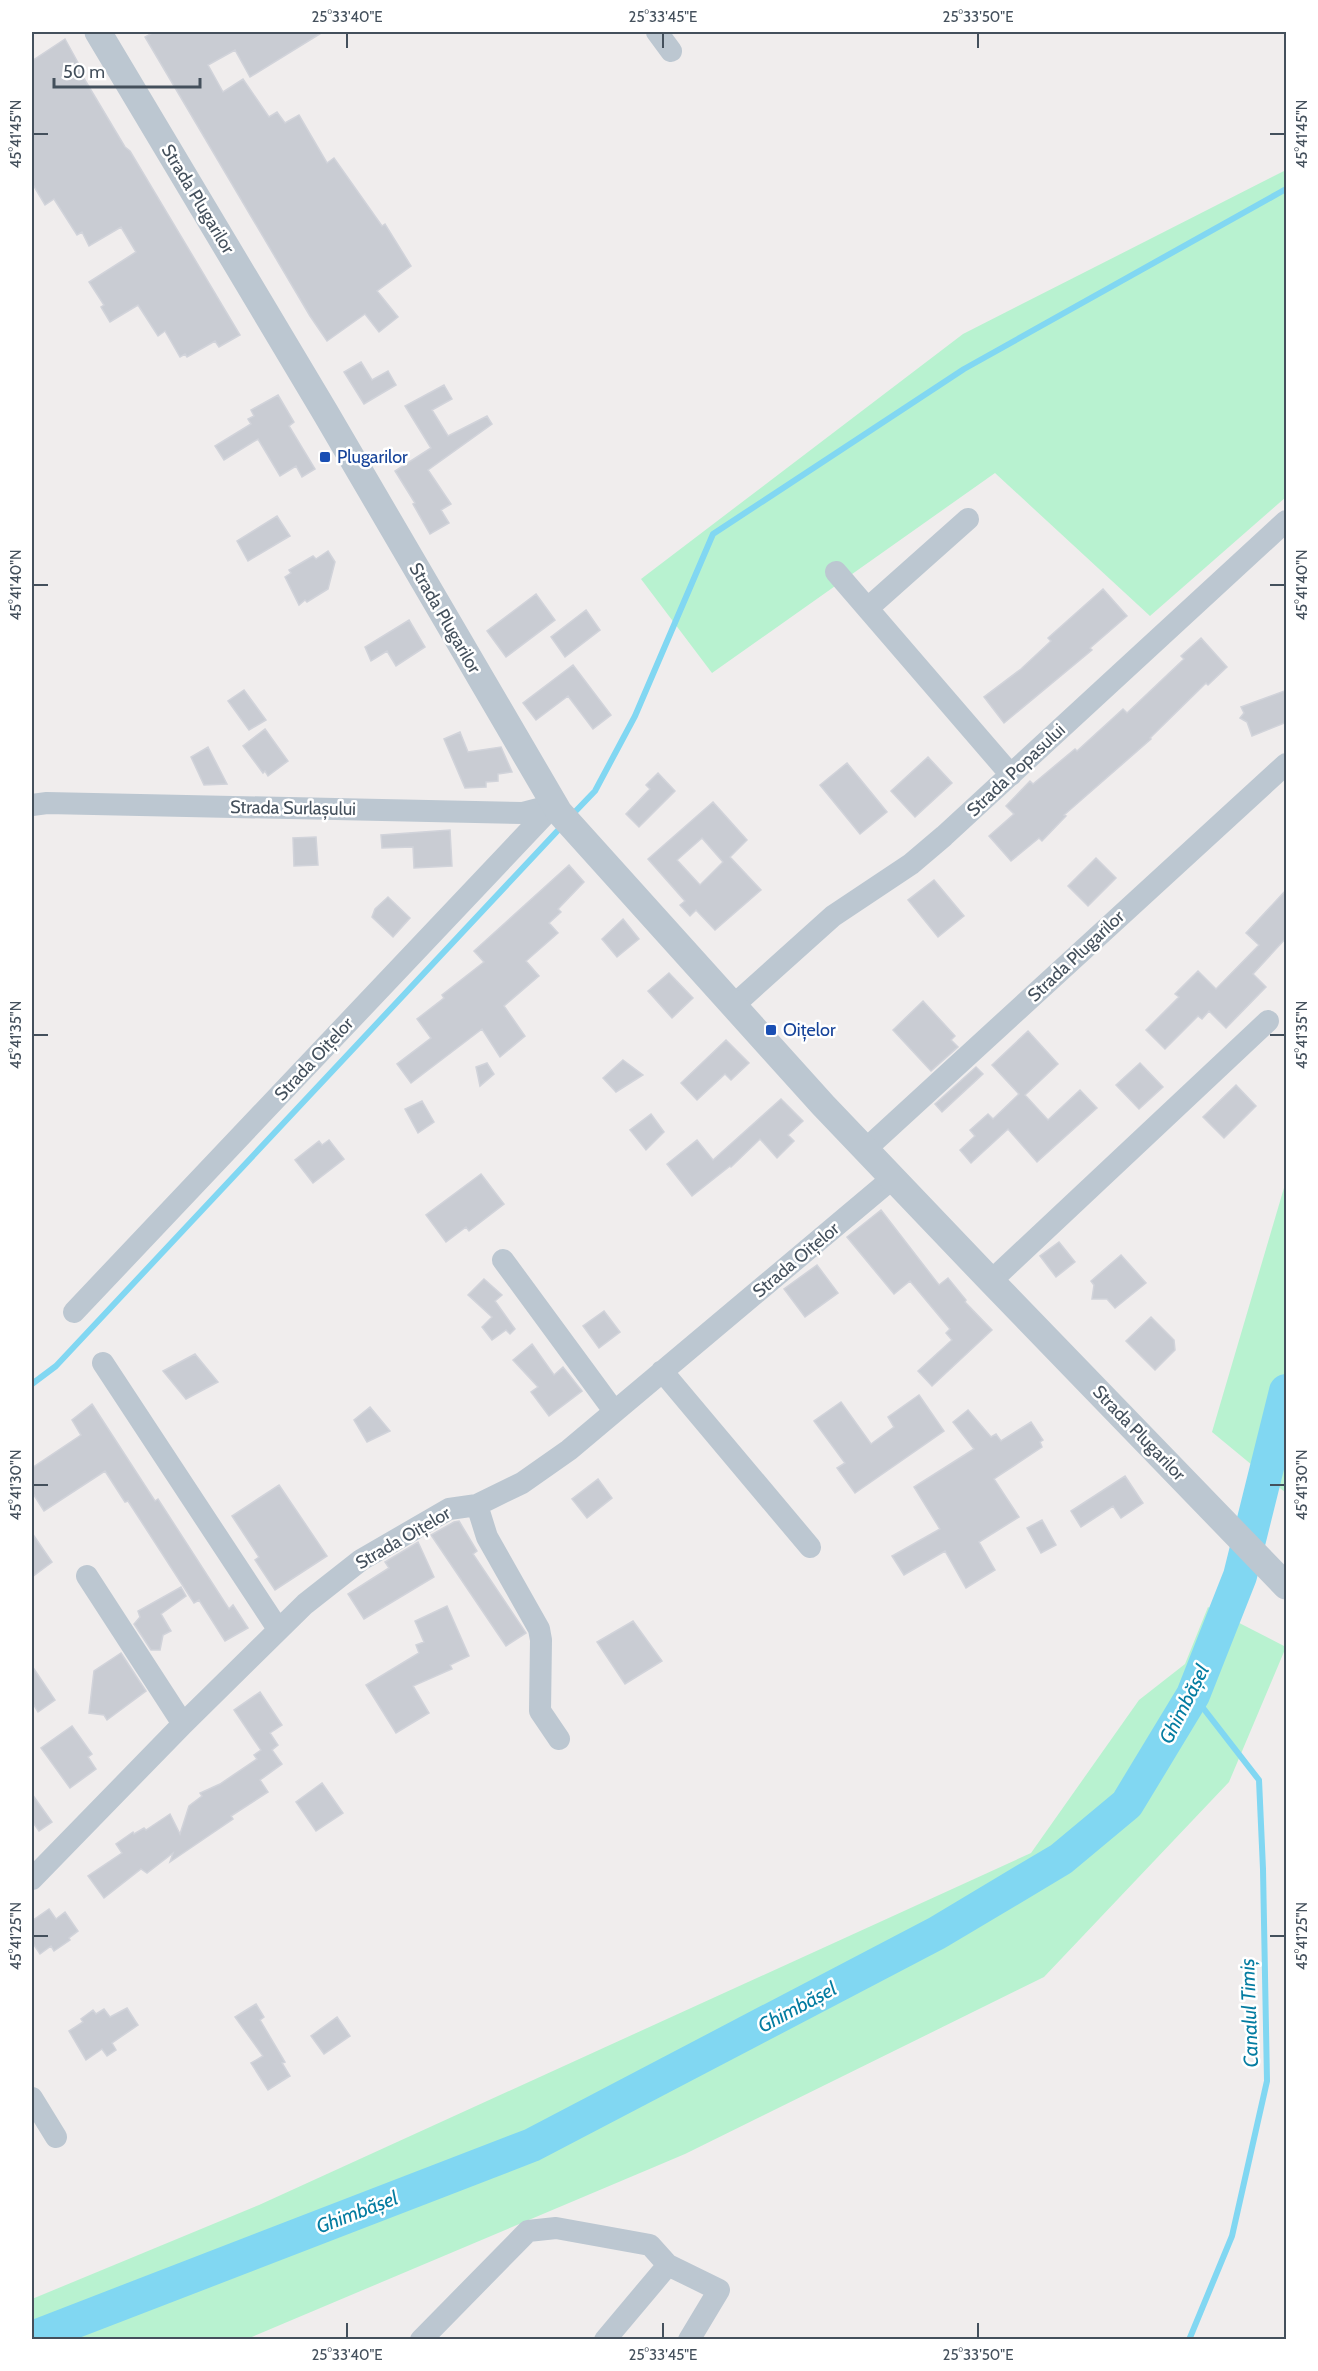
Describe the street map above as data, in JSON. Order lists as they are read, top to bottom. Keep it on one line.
{"streets":{"street":["Strada Plugarilor","Strada Popasului","Strada Surlașului","Strada Oițelor"]},"crossings":[["Strada Plugarilor","Strada Popasului"],["Strada Plugarilor","Strada Surlașului"],["Strada Plugarilor","Strada Oițelor"],["Strada Surlașului","Strada Oițelor"]],"water":["Ghimbășel","Canalul Timiș"],"places":{"transit":["Plugarilor","Oițelor"]},"scale_bar":"50 m","coordinates":["25°33'40\"E","25°33'45\"E","25°33'50\"E","45°41'45\"N","45°41'40\"N","45°41'35\"N","45°41'30\"N","45°41'25\"N"]}
